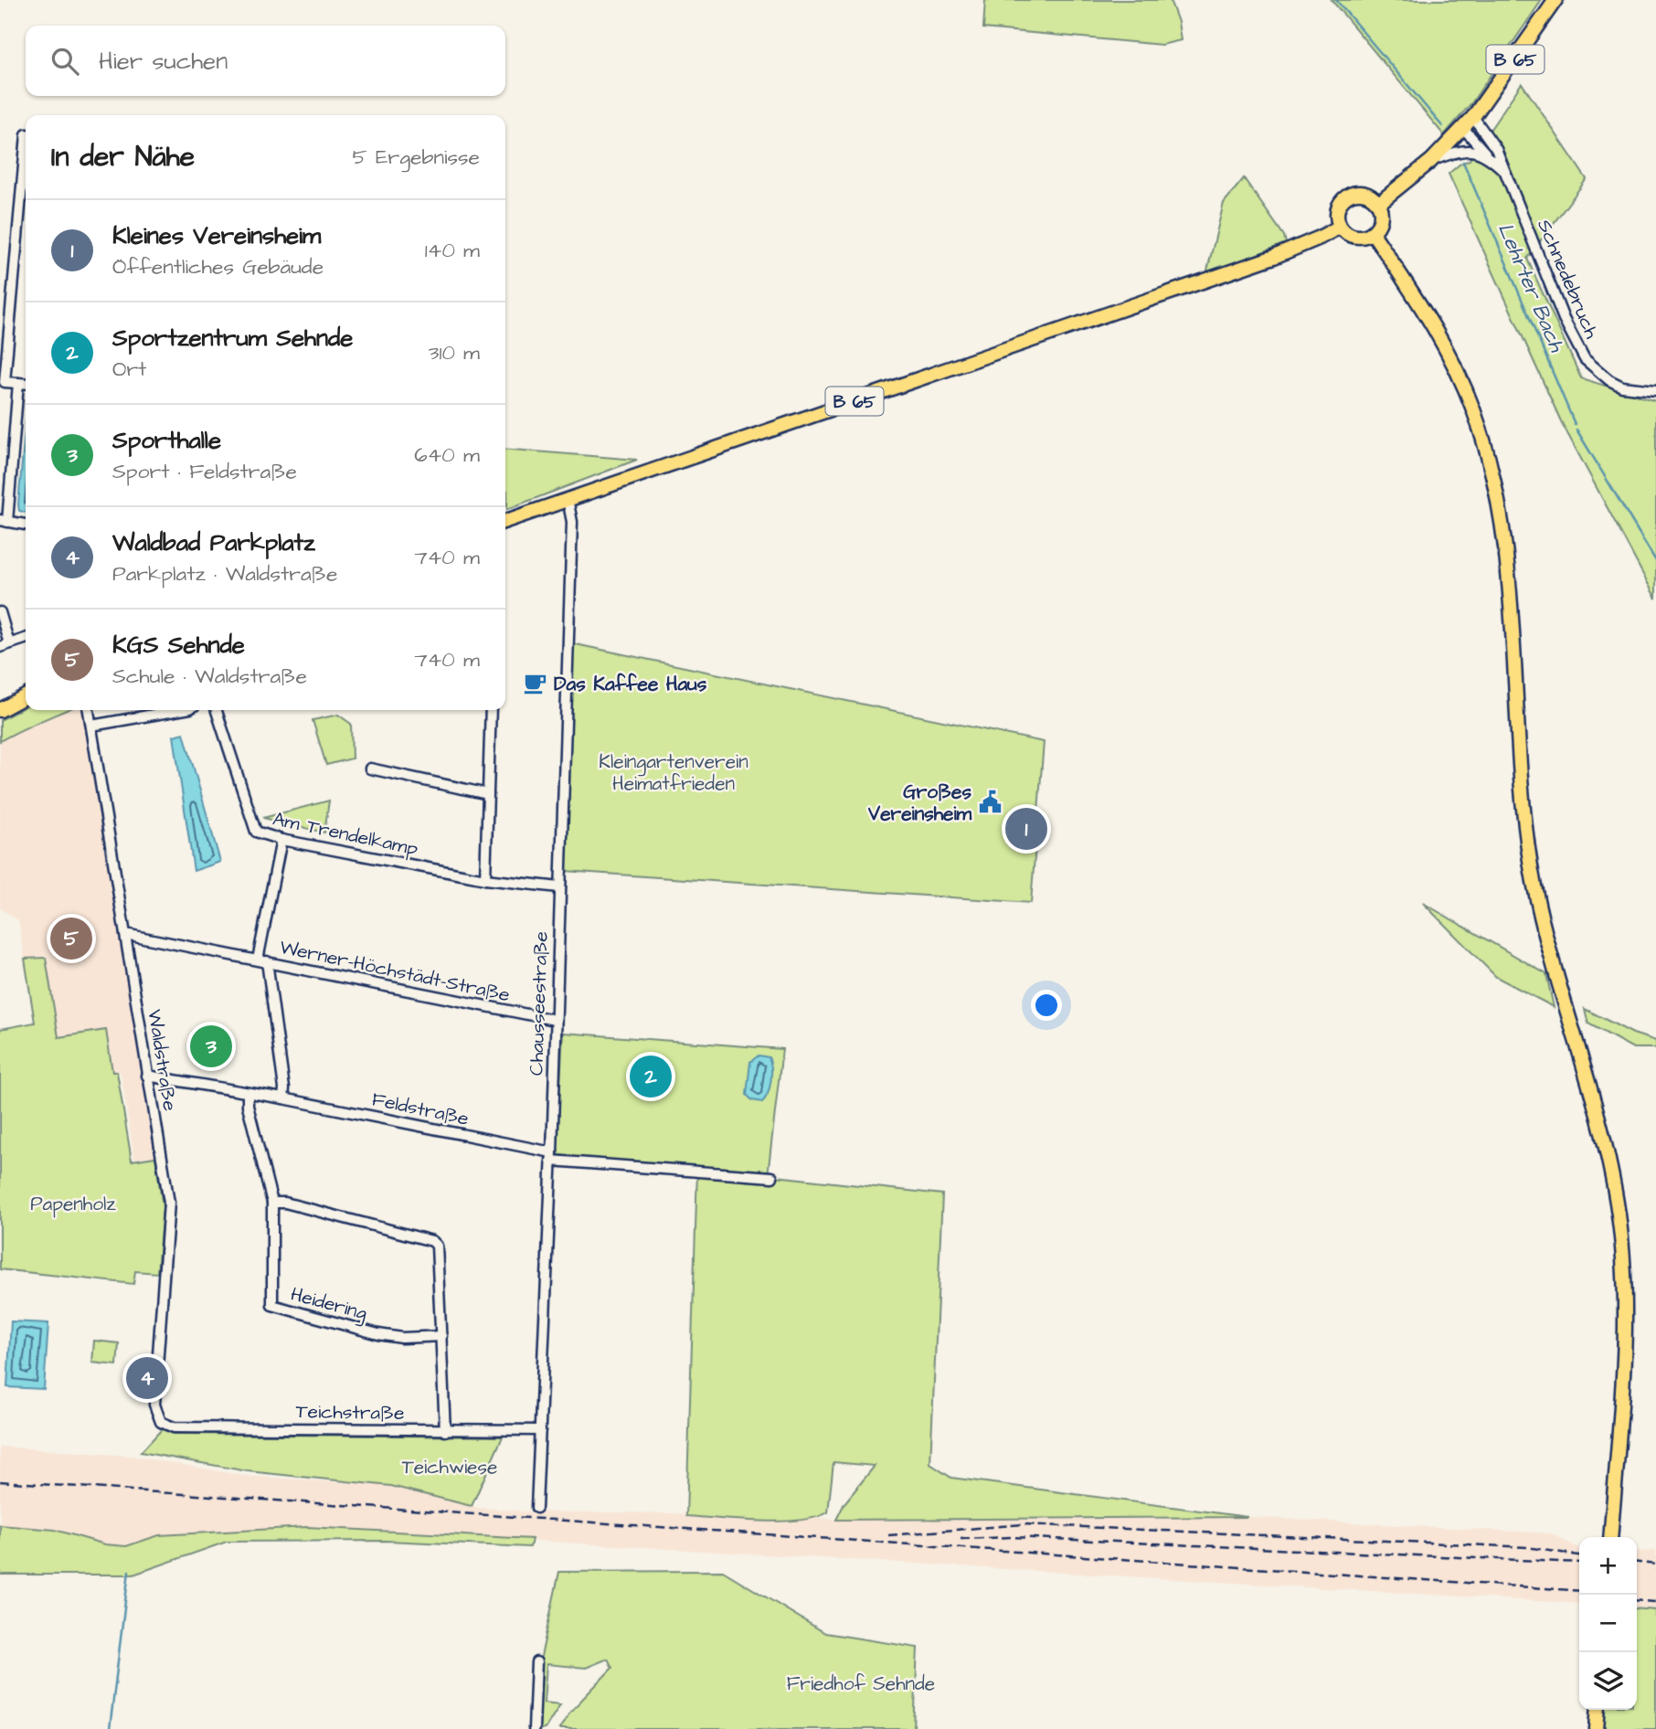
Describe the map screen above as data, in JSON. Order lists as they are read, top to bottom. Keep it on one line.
{"streets":{"main road":["B 65"],"street":["Schnedebruch","Am Trendelkamp","Werner-Höchstädt-Straße","Chausseestraße","Waldstraße","Feldstraße","Heidering","Teichstraße"]},"crossings":[["B 65","Schnedebruch"],["B 65","Chausseestraße"],["Am Trendelkamp","Werner-Höchstädt-Straße"],["Am Trendelkamp","Chausseestraße"],["Werner-Höchstädt-Straße","Chausseestraße"],["Werner-Höchstädt-Straße","Waldstraße"],["Werner-Höchstädt-Straße","Feldstraße"],["Chausseestraße","Feldstraße"],["Chausseestraße","Teichstraße"],["Waldstraße","Feldstraße"],["Waldstraße","Teichstraße"],["Feldstraße","Heidering"]],"water":["Lehrter Bach"],"parks":["Kleingartenverein Heimatfrieden","Papenholz","Teichwiese","Friedhof Sehnde"],"places":{"cafe":["Das Kaffee Haus"],"public building":["Großes Vereinsheim"]},"page":{"search":"Hier suchen","heading":["In der Nähe","5 Ergebnisse"],"list":[{"mark":"1","name":"Kleines Vereinsheim","note":"Öffentliches Gebäude","value":"140 m"},{"mark":"2","name":"Sportzentrum Sehnde","note":"Ort","value":"310 m"},{"mark":"3","name":"Sporthalle","note":"Sport · Feldstraße","value":"640 m"},{"mark":"4","name":"Waldbad Parkplatz","note":"Parkplatz · Waldstraße","value":"740 m"},{"mark":"5","name":"KGS Sehnde","note":"Schule · Waldstraße","value":"740 m"}],"pins":["1","5","3","2","4"],"map_buttons":["+","−"]}}
